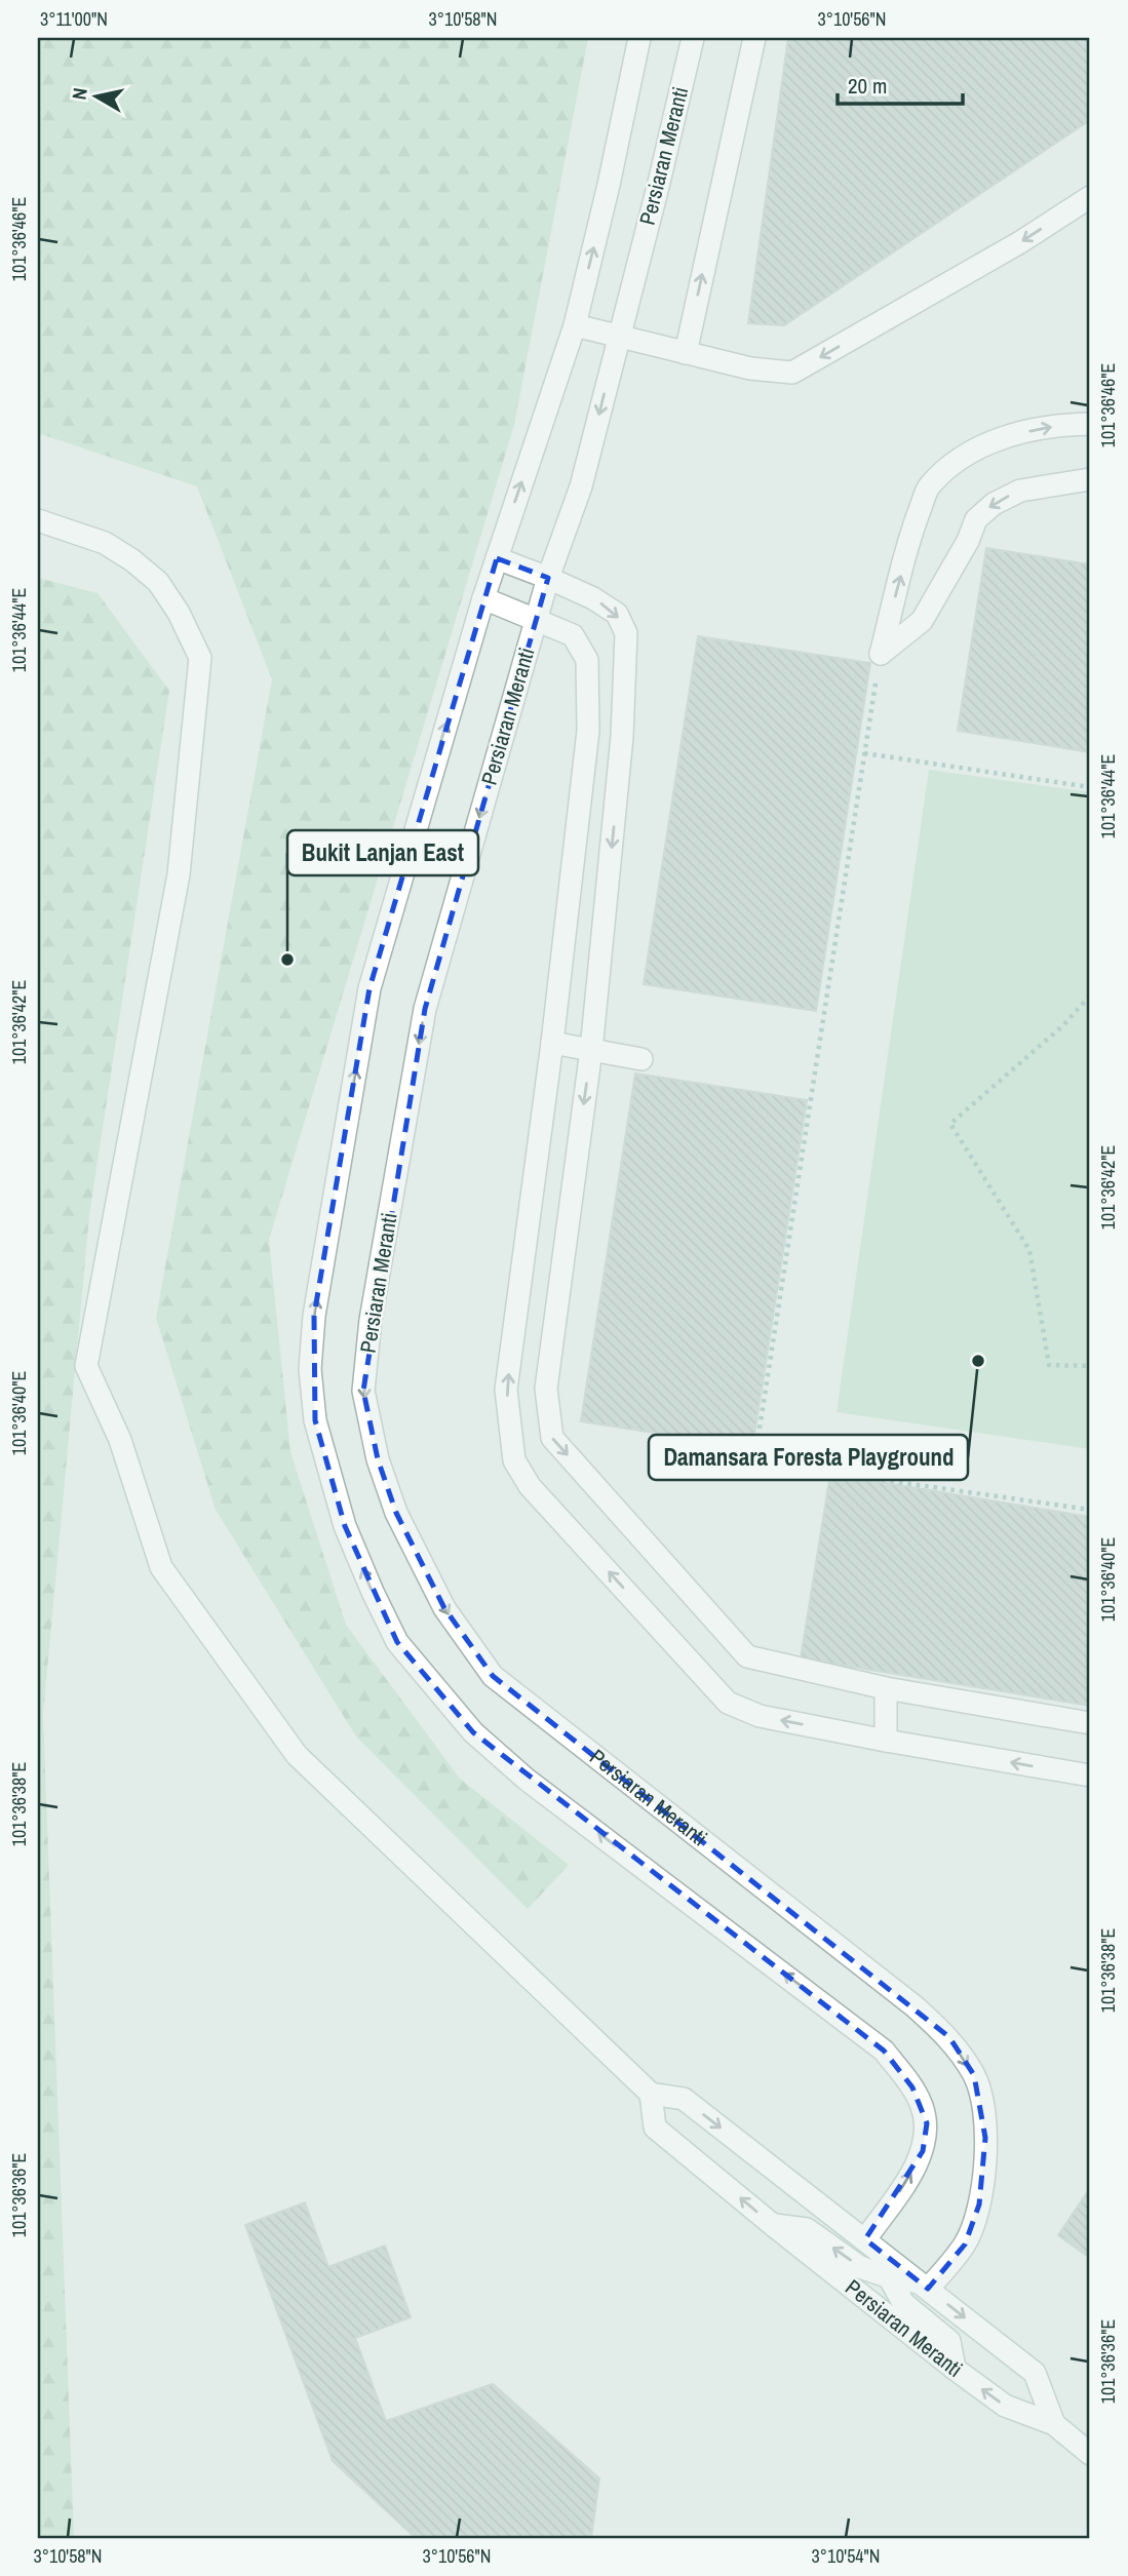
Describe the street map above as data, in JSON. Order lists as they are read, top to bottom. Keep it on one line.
{"streets":{"street":["Persiaran Meranti"]},"places":["Bukit Lanjan East","Damansara Foresta Playground"],"scale_bar":"20 m","north":"left","coordinates":["3°11'00\"N","3°10'58\"N","3°10'56\"N","101°36'46\"E","101°36'44\"E","101°36'42\"E","101°36'40\"E","101°36'38\"E","101°36'36\"E","3°10'54\"N"]}
